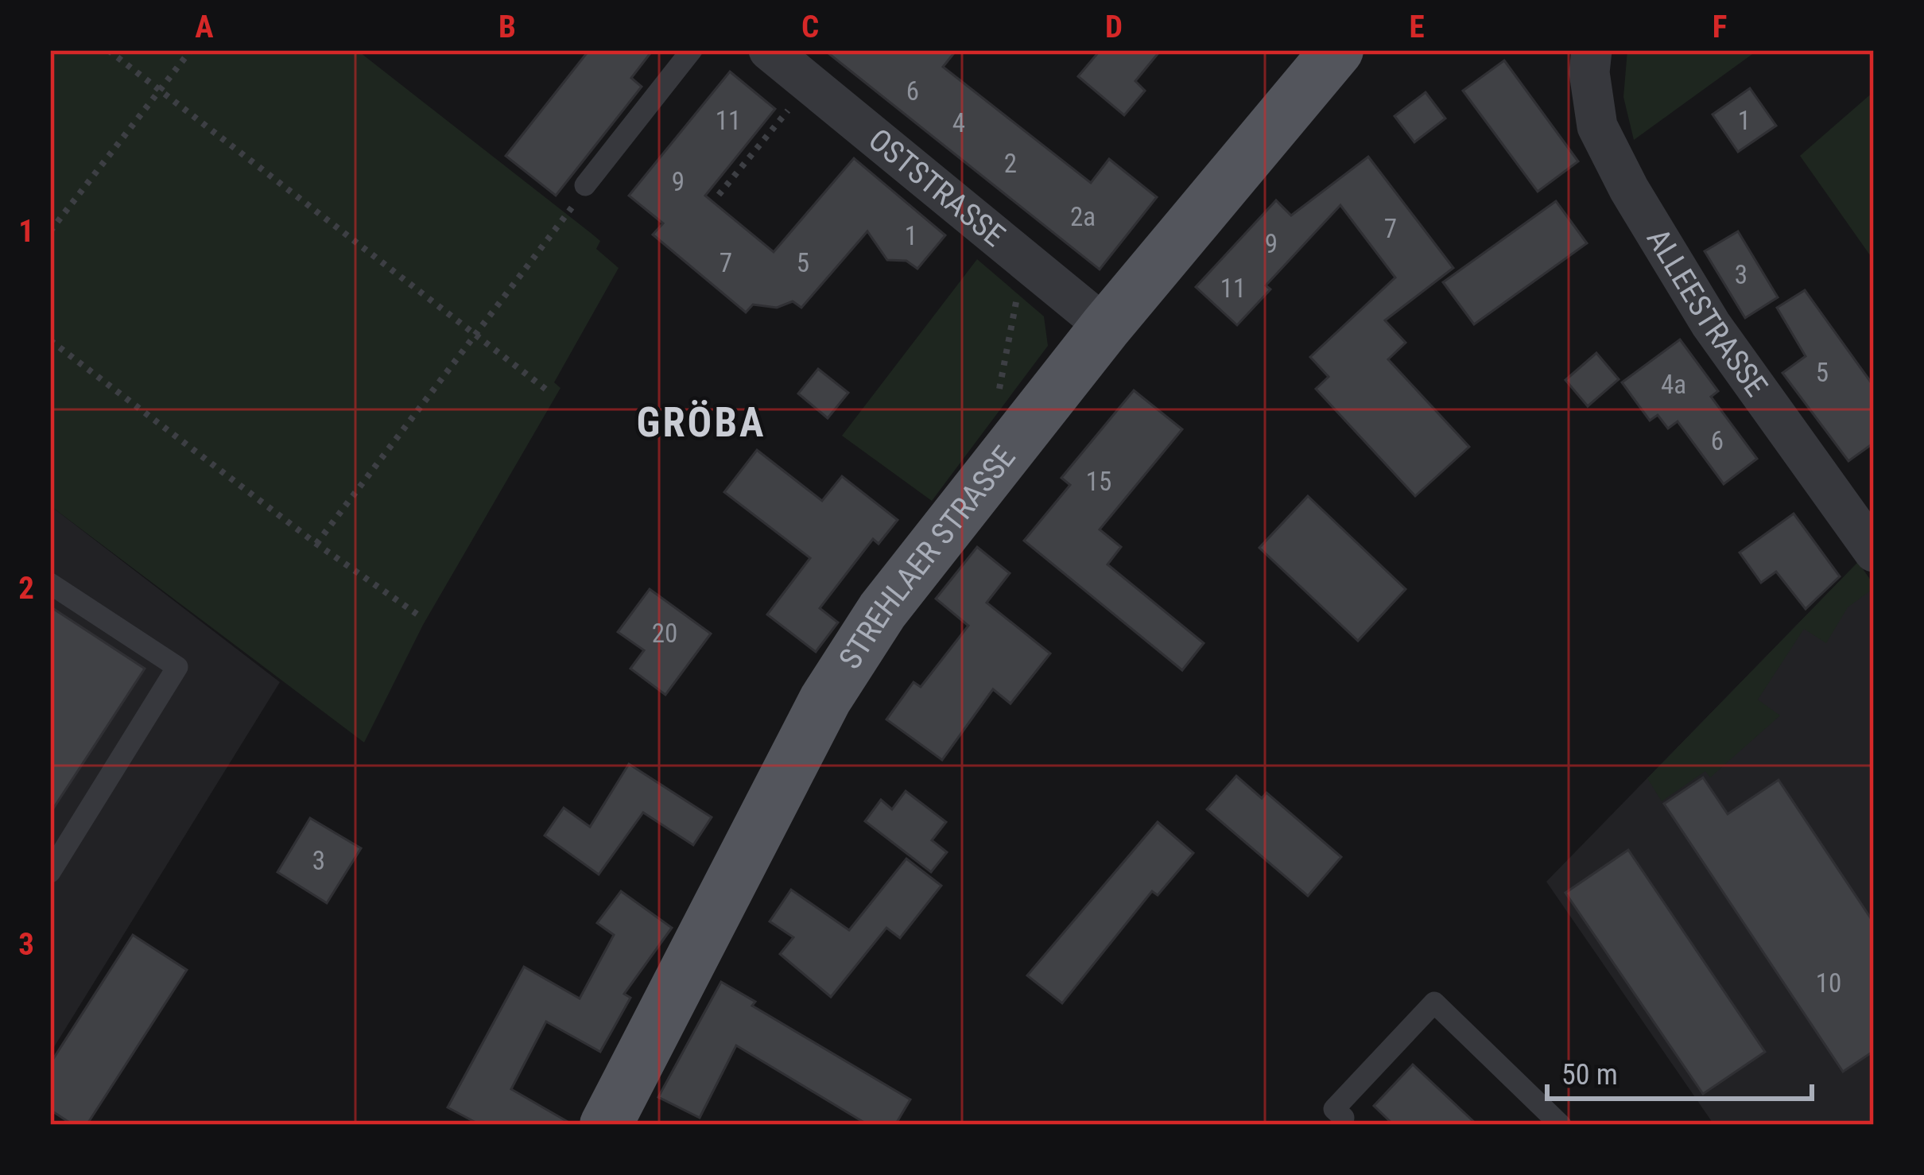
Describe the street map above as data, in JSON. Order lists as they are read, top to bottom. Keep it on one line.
{"streets":{"main road":["STREHLAER STRASSE"],"street":["OSTSTRASSE","ALLEESTRASSE"]},"crossings":[["OSTSTRASSE","STREHLAER STRASSE"]],"districts":["GRÖBA"],"house_numbers":["6","11","1","4","2","9","2a","7","1","9","7","5","3","11","5","4a","6","15","20","3","10"],"scale_bar":"50 m","grid":{"columns":["A","B","C","D","E","F"],"rows":["1","2","3"]}}
